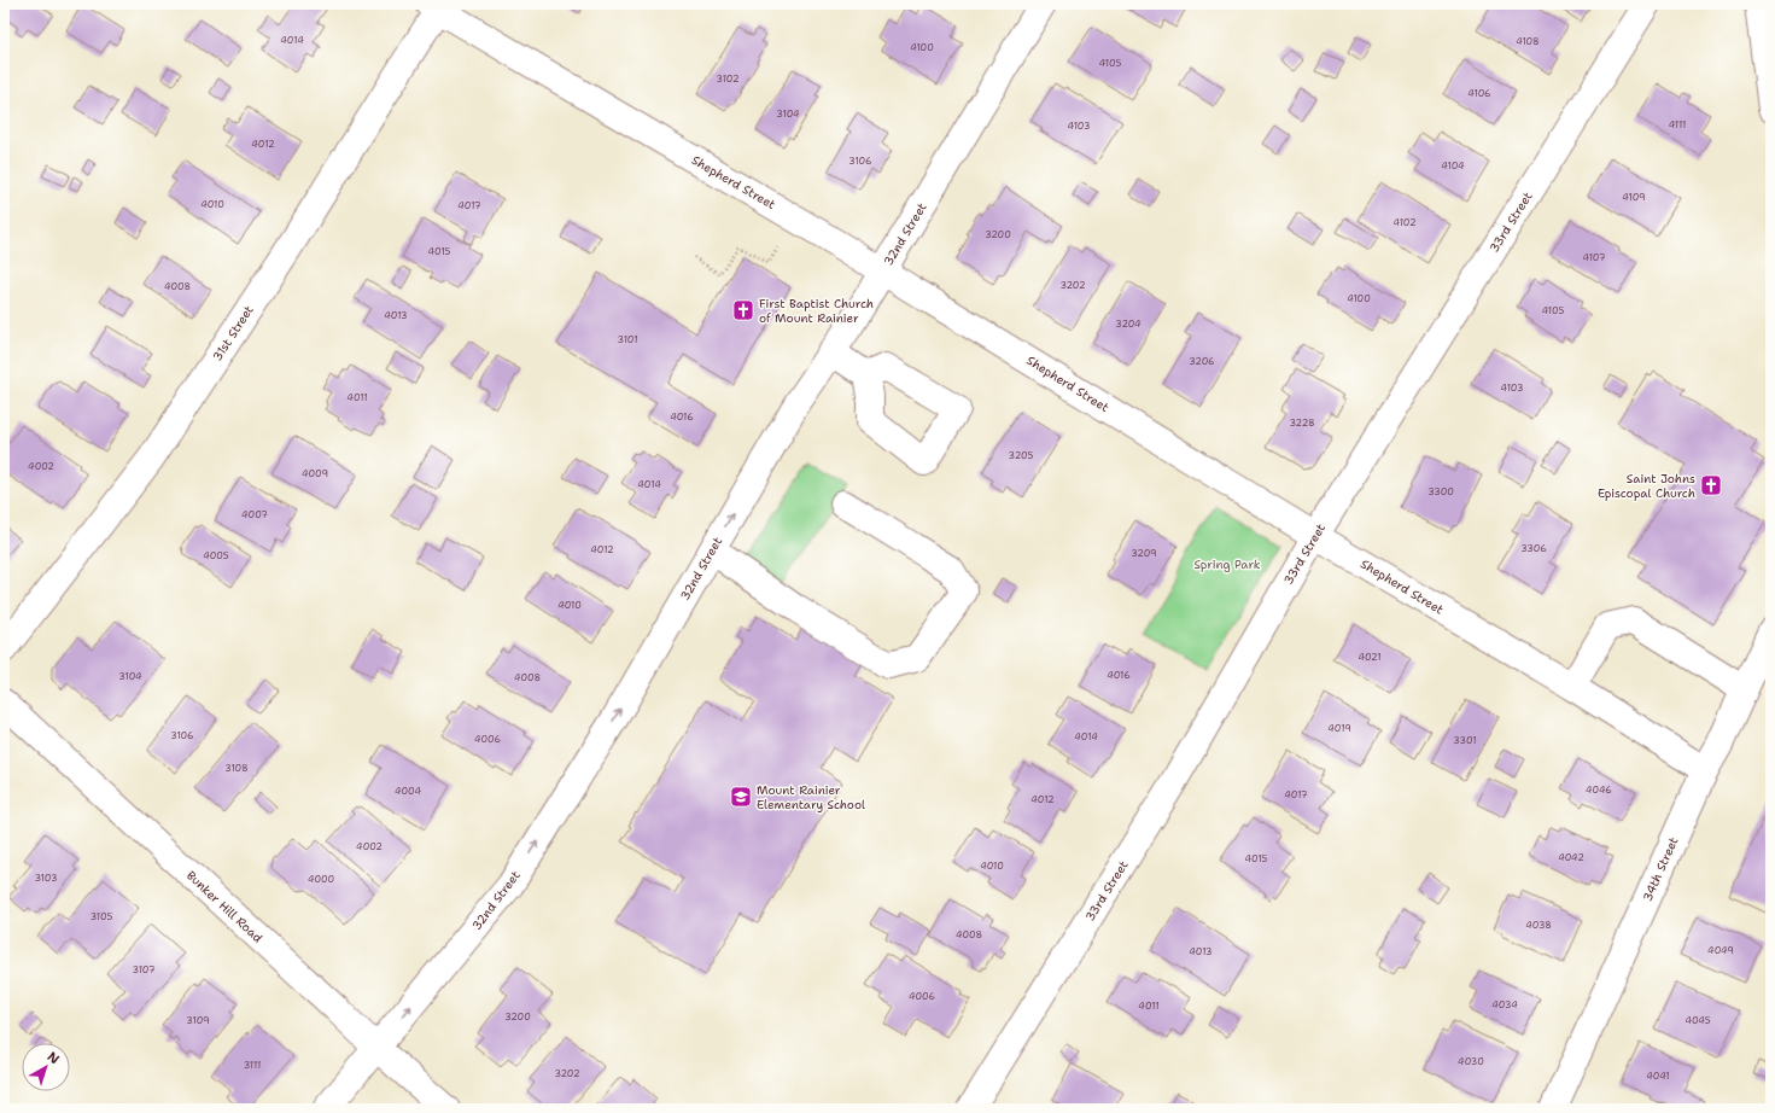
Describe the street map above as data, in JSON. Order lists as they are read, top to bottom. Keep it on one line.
{"streets":{"street":["Shepherd Street","33rd Street","32nd Street","31st Street","34th Street","Bunker Hill Road"]},"crossings":[["Shepherd Street","33rd Street"],["Shepherd Street","32nd Street"],["Shepherd Street","31st Street"],["Shepherd Street","34th Street"],["32nd Street","Bunker Hill Road"]],"one_way":["32nd Street"],"parks":["Spring Park"],"places":{"church":["First Baptist Church of Mount Rainier","Saint Johns Episcopal Church"],"school or university":["Mount Rainier Elementary School"]},"house_numbers":["4014","4108","4100","4105","3102","4106","3104","4111","4103","4012","3106","4104","4109","4010","4017","4102","3200","4015","4107","3202","4008","4100","4105","4013","3204","3101","3206","4103","4011","4016","3228","3205","4002","4009","4014","3300","4007","3306","4012","3209","4005","4010","4021","4016","3104","4008","4019","3106","4014","4006","3301","3108","4046","4004","4017","4012","4002","4042","4015","4010","3103","4000","3105","4038","4008","4049","4013","3107","4006","4034","4011","3200","3109","4045","4030","3111","3202","4041"],"north":"top right"}
